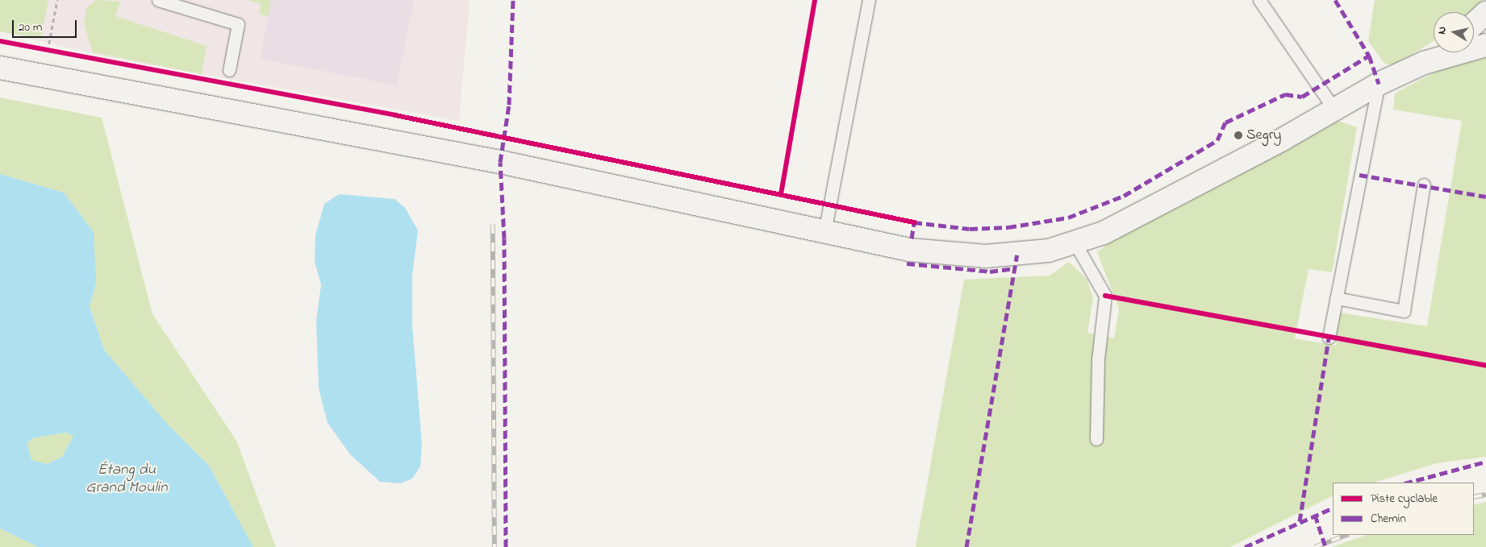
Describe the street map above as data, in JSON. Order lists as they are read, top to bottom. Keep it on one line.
{"water":["Étang du Grand Moulin"],"places":["Segry"],"legend":["Piste cyclable","Chemin"],"scale_bar":"20 m","north":"left"}
